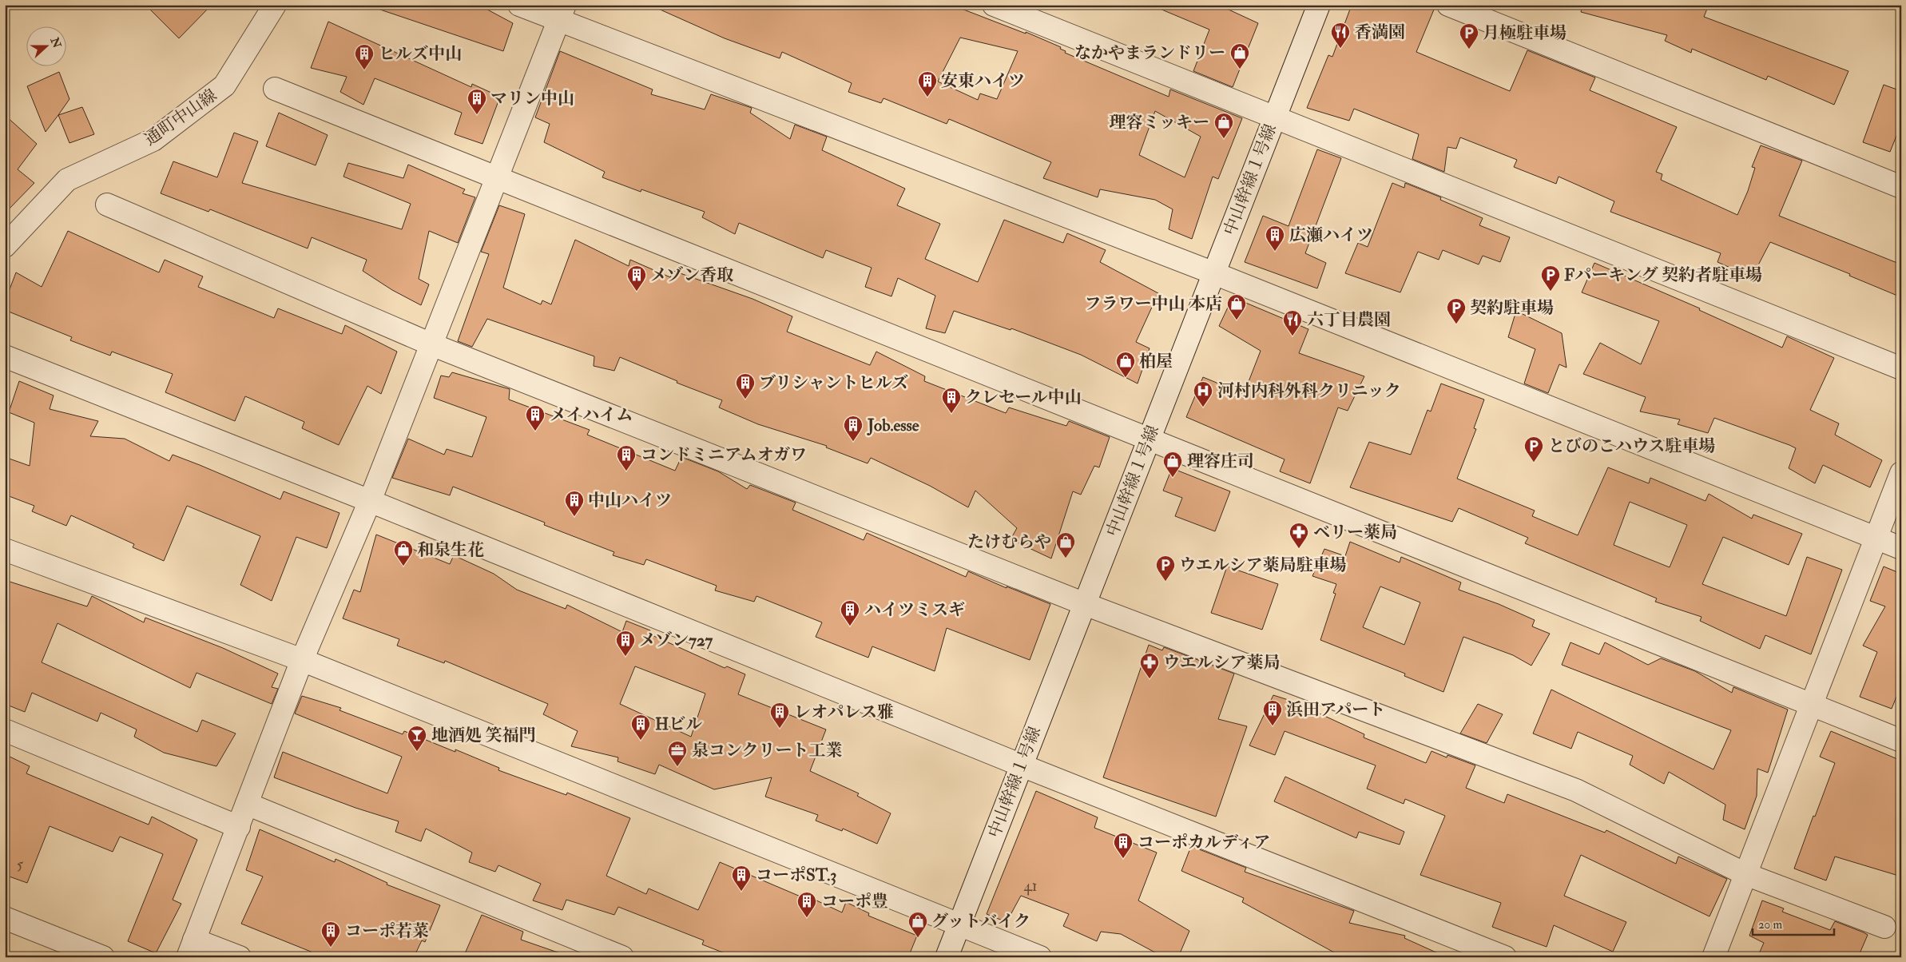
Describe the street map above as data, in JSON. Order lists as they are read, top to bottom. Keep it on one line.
{"streets":{"street":["通町中山線","中山幹線１号線"]},"places":{"restaurant":["香満園","六丁目農園"],"parking":["月極駐車場","Fパーキング 契約者駐車場","契約駐車場","とびのこハウス駐車場","ウエルシア薬局駐車場"],"shop":["なかやまランドリー","理容ミッキー","フラワー中山 本店","柏屋","理容庄司","たけむらや","和泉生花","グットバイク"],"building":["ヒルズ中山","安東ハイツ","マリン中山","広瀬ハイツ","メゾン香取","ブリシャントヒルズ","クレセール中山","メイハイム","Job.esse","コンドミニアムオガワ","中山ハイツ","ハイツミスギ","メゾン727","浜田アパート","レオパレス雅","Hビル","コーポカルディア","コーポST.3","コーポ豊","コーポ若菜"],"hospital":["河村内科外科クリニック"],"pharmacy":["ベリー薬局","ウエルシア薬局"],"bar":["地酒処 笑福門"],"office":["泉コンクリート工業"]},"house_numbers":["5","41"],"scale_bar":"20 m","north":"right"}
